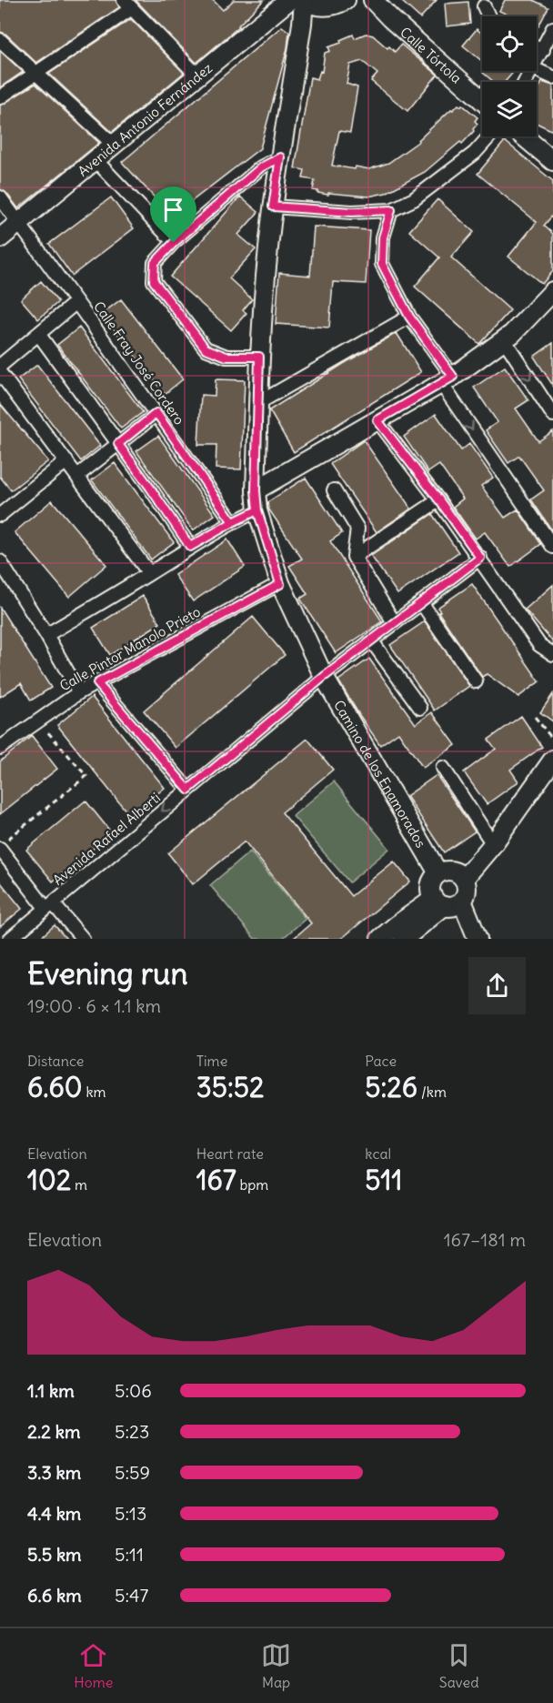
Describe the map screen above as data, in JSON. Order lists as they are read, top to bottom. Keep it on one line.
{"streets":{"street":["Calle Tórtola","Avenida Antonio Fernández","Calle Fray José Cordero","Calle Pintor Manolo Prieto","Camino de los Enamorados","Avenida Rafael Alberti"]},"crossings":[["Avenida Antonio Fernández","Calle Fray José Cordero"],["Avenida Antonio Fernández","Camino de los Enamorados"],["Calle Pintor Manolo Prieto","Camino de los Enamorados"],["Camino de los Enamorados","Avenida Rafael Alberti"]],"page":{"heading":["Evening run","19:00 · 6 × 1.1 km"],"stats":[["Distance","6.60 km"],["Time","35:52"],["Pace","5:26 /km"],["Elevation","102 m"],["Heart rate","167 bpm"],["kcal","511"]],"chart":["Elevation","167–181 m"],"list":[{"name":"1.1 km","note":"5:06"},{"name":"2.2 km","note":"5:23"},{"name":"3.3 km","note":"5:59"},{"name":"4.4 km","note":"5:13"},{"name":"5.5 km","note":"5:11"},{"name":"6.6 km","note":"5:47"}],"tabs":["Home","Map","Saved"]}}
